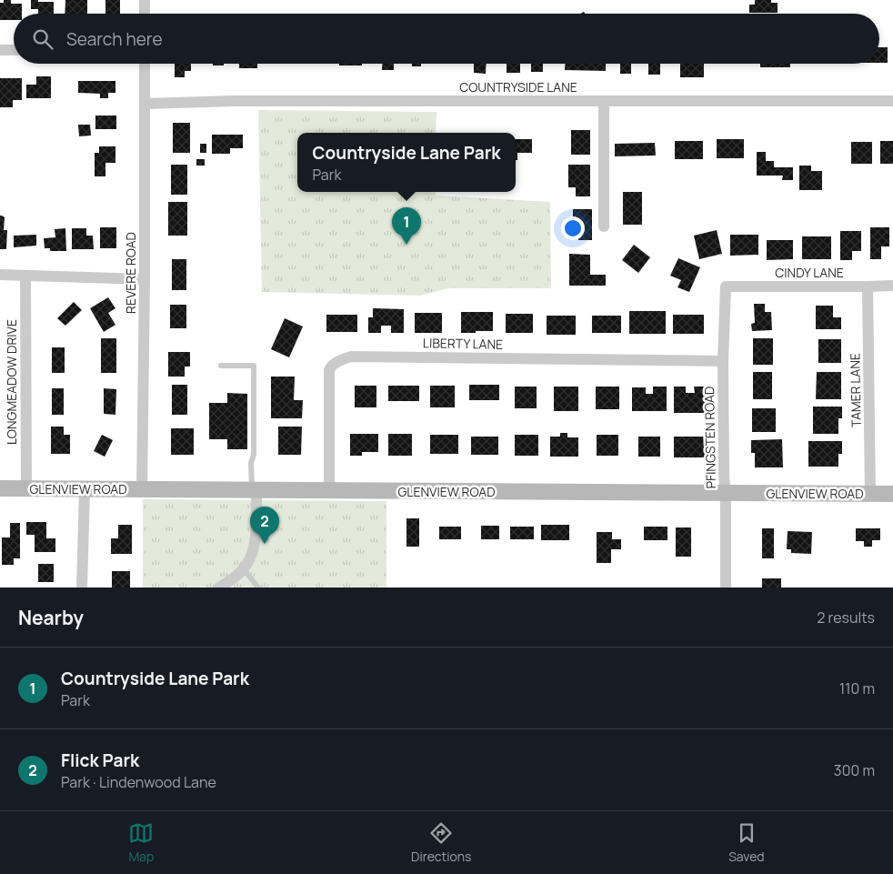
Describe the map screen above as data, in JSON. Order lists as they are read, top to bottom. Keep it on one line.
{"streets":{"main road":["GLENVIEW ROAD"],"street":["COUNTRYSIDE LANE","REVERE ROAD","CINDY LANE","LIBERTY LANE","LONGMEADOW DRIVE","TAMER LANE","PFINGSTEN ROAD"]},"crossings":[["COUNTRYSIDE LANE","REVERE ROAD"],["REVERE ROAD","GLENVIEW ROAD"],["CINDY LANE","TAMER LANE"],["CINDY LANE","PFINGSTEN ROAD"],["LIBERTY LANE","PFINGSTEN ROAD"],["LIBERTY LANE","GLENVIEW ROAD"],["LONGMEADOW DRIVE","GLENVIEW ROAD"],["TAMER LANE","GLENVIEW ROAD"],["PFINGSTEN ROAD","GLENVIEW ROAD"]],"page":{"search":"Search here","popup":["Countryside Lane Park","Park"],"pins":["1","2"],"heading":["Nearby","2 results"],"list":[{"mark":"1","name":"Countryside Lane Park","note":"Park","value":"110 m"},{"mark":"2","name":"Flick Park","note":"Park · Lindenwood Lane","value":"300 m"}],"nav":["Map","Directions","Saved"]}}
